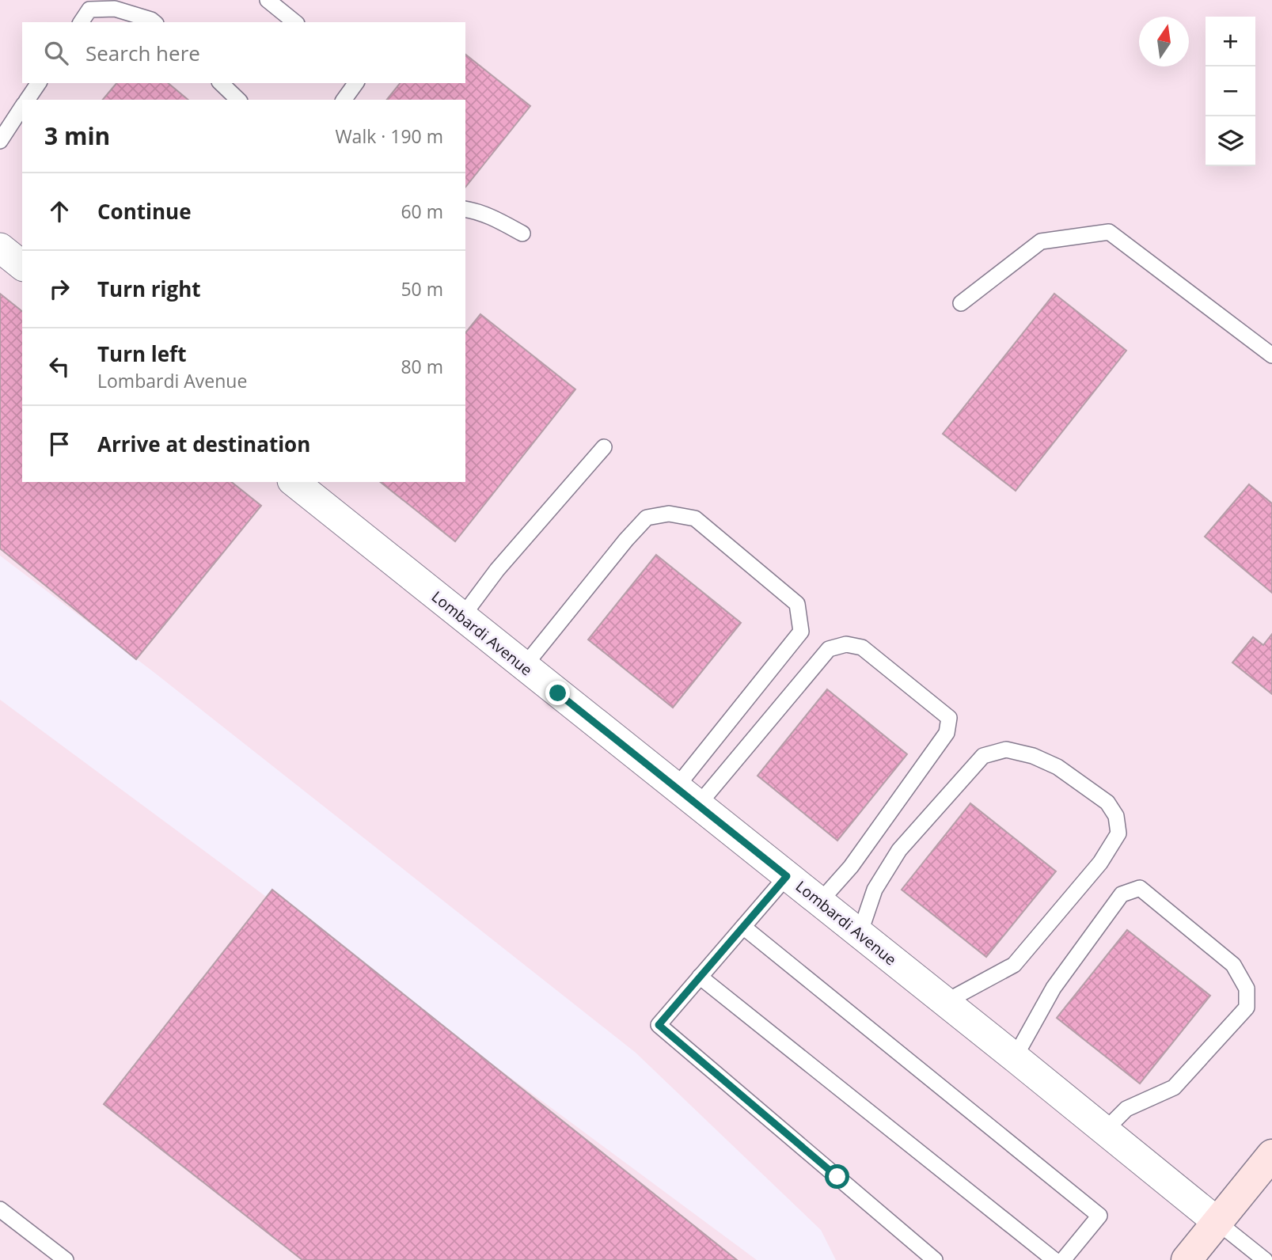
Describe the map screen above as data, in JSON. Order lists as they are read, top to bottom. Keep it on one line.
{"streets":{"street":["Lombardi Avenue"]},"north":"top","page":{"map_buttons":["+","−"],"search":"Search here","heading":["3 min","Walk · 190 m"],"list":[["Continue","60 m"],["Turn right","50 m"],["Turn left","Lombardi Avenue","80 m"],"Arrive at destination"]}}
